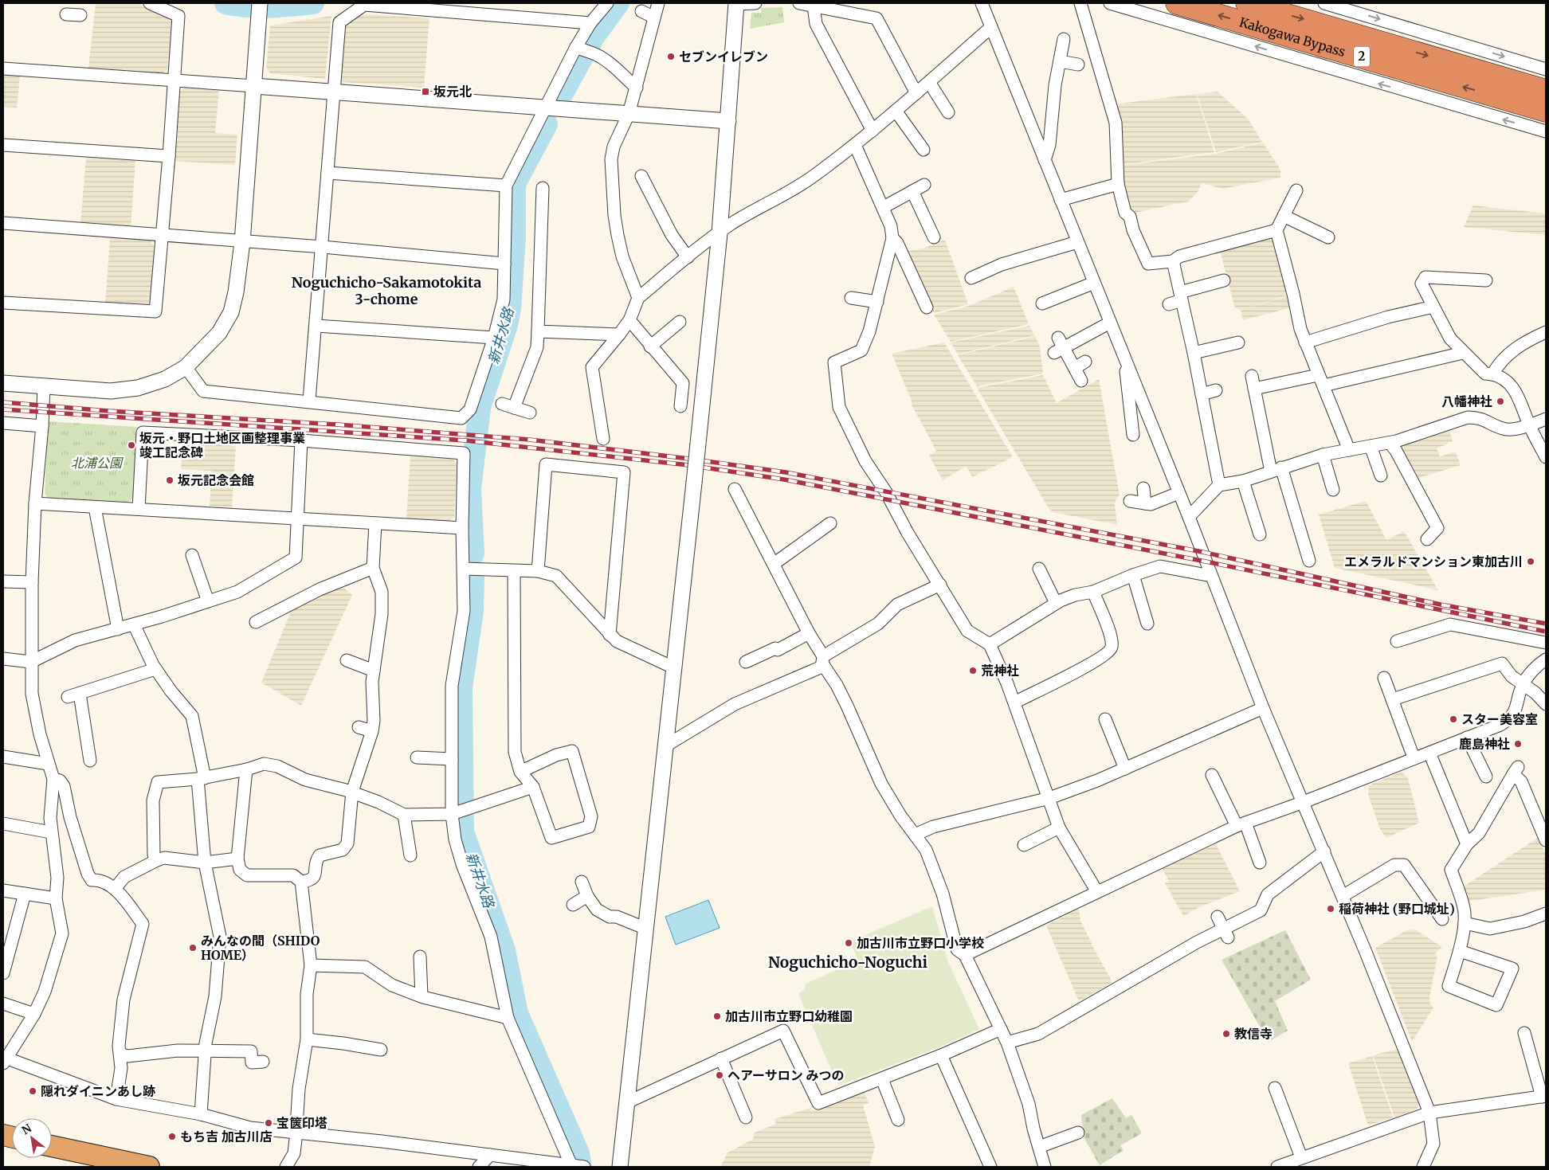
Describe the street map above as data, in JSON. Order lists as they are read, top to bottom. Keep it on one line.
{"streets":{"highway":["Kakogawa Bypass","2"]},"districts":["Noguchicho-Sakamotokita 3-chome","Noguchicho-Noguchi"],"water":["新井水路"],"parks":["北浦公園"],"places":{"other":["セブンイレブン","八幡神社","坂元・野口土地区画整理事業 竣工記念碑","坂元記念会館","エメラルドマンション東加古川","荒神社","スター美容室","鹿島神社","稲荷神社 (野口城址)","加古川市立野口小学校","みんなの間（SHIDO HOME）","加古川市立野口幼稚園","教信寺","ヘアーサロン みつの","隠れダイニンあし跡","宝篋印塔","もち吉 加古川店"],"transit":["坂元北"]},"north":"top left"}
